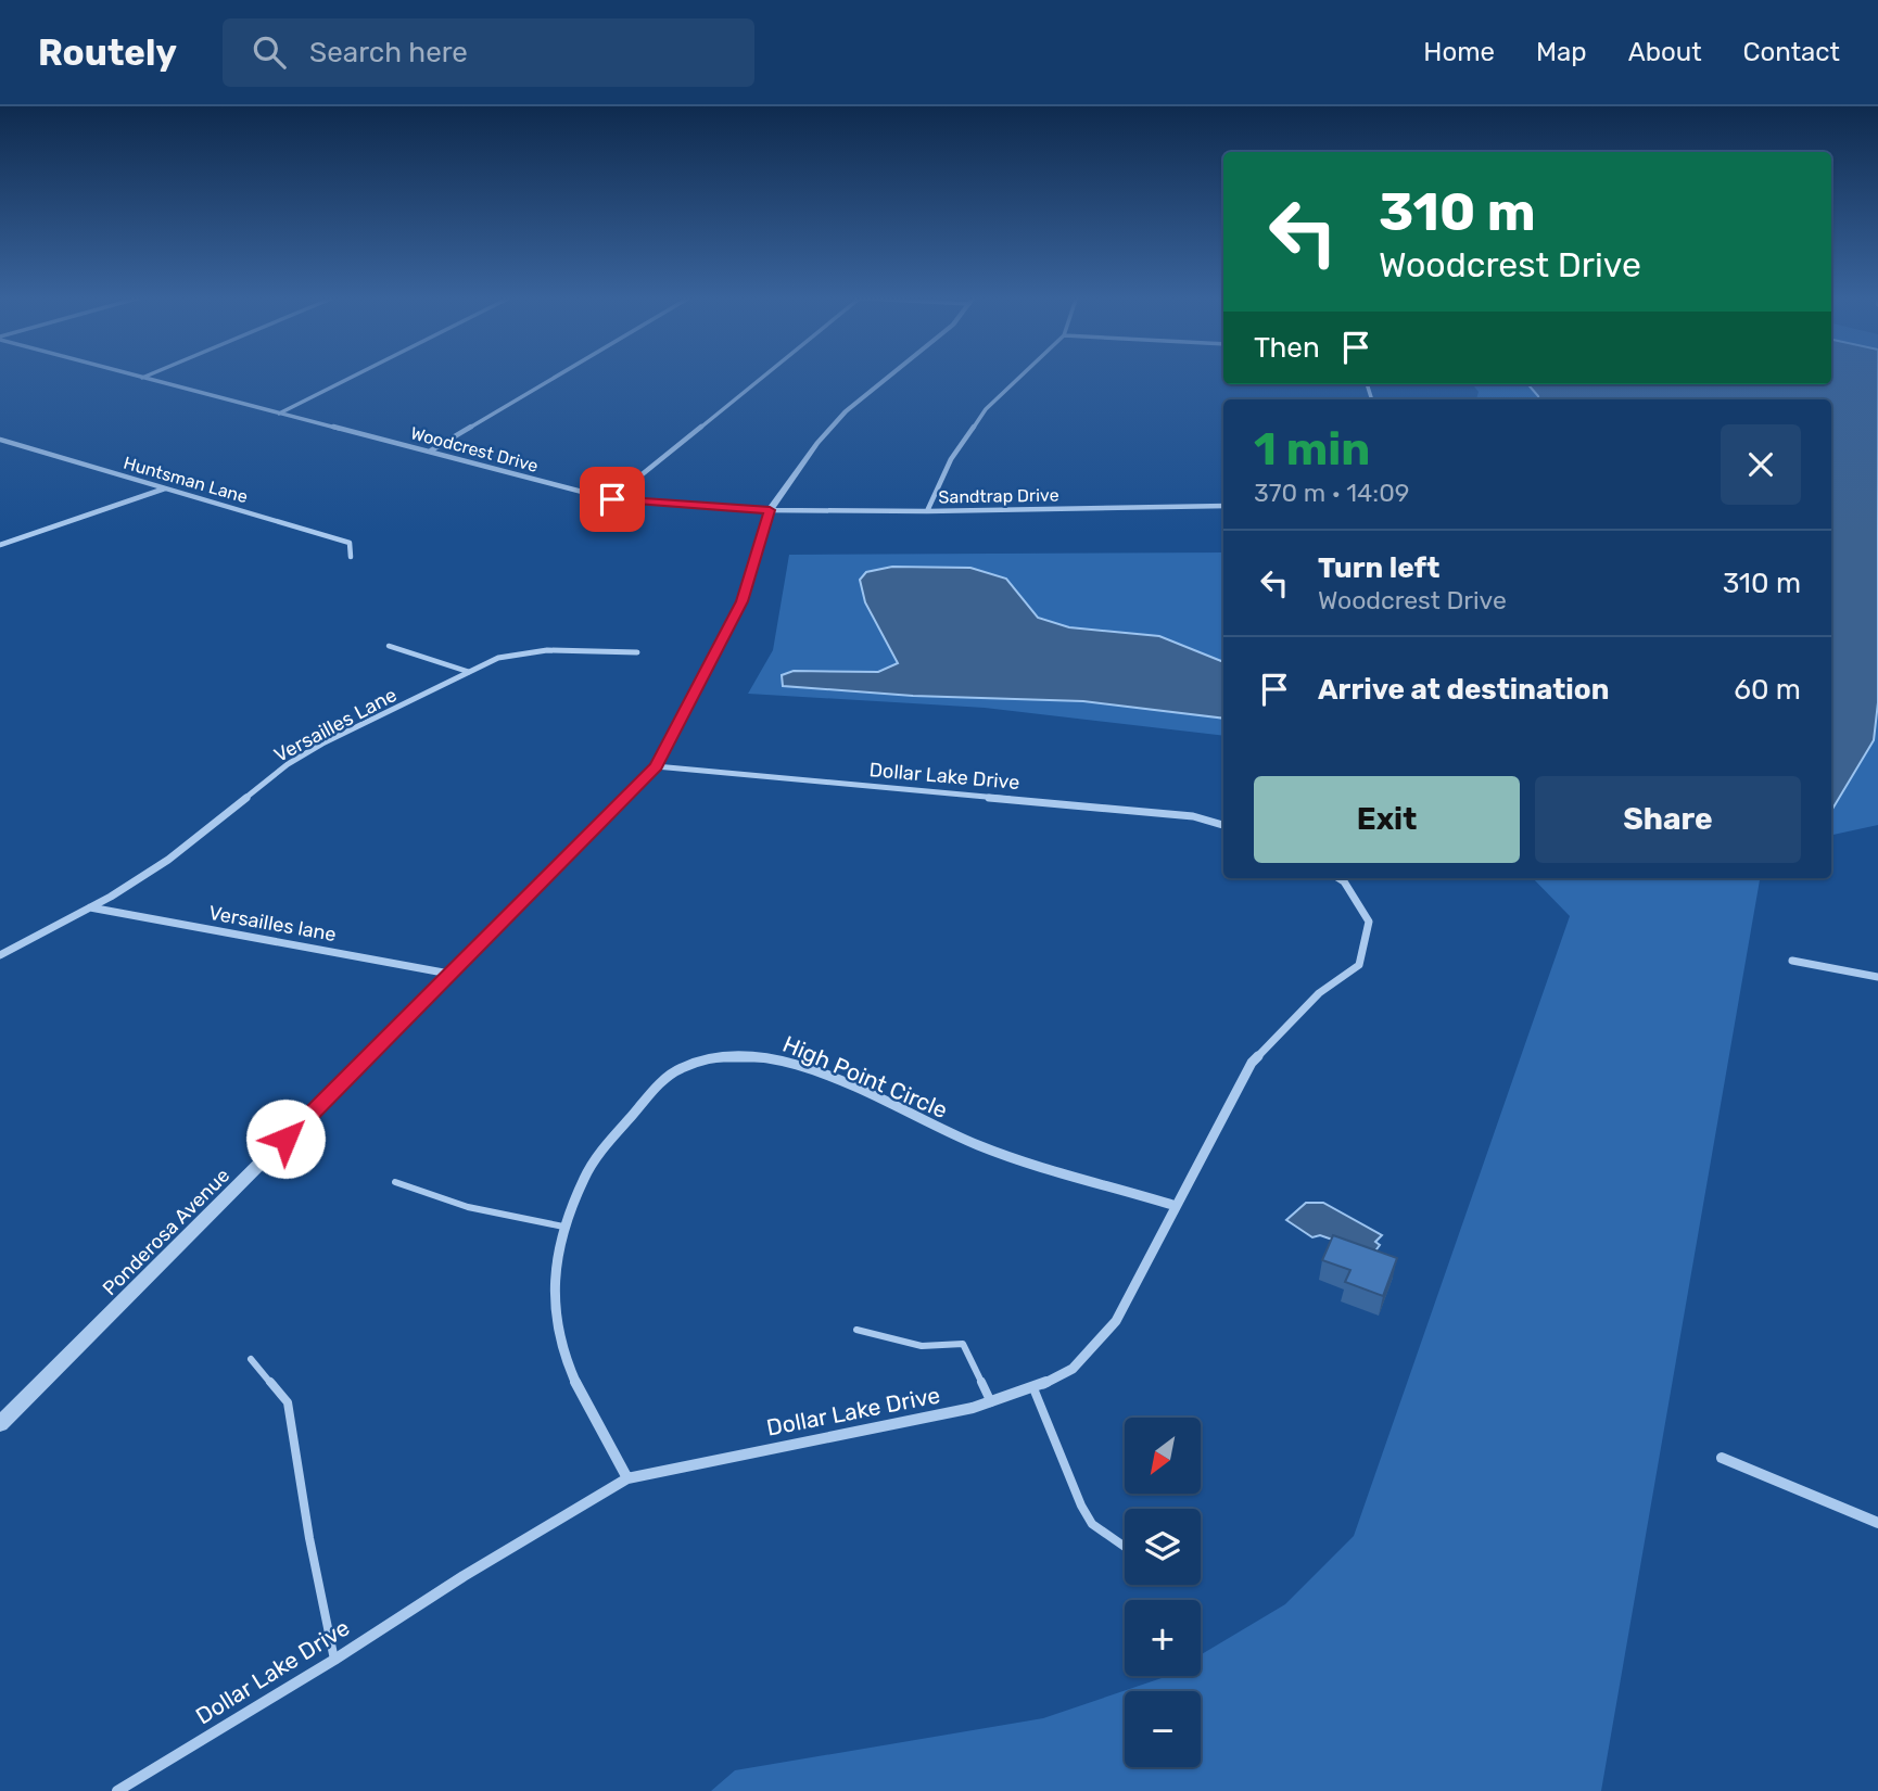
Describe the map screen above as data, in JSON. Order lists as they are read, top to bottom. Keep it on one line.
{"streets":{"street":["Woodcrest Drive","Huntsman Lane","Sandtrap Drive","Versailles Lane","Dollar Lake Drive","Versailles lane","High Point Circle","Ponderosa Avenue"]},"crossings":[["Woodcrest Drive","Sandtrap Drive"],["Woodcrest Drive","Ponderosa Avenue"],["Sandtrap Drive","Ponderosa Avenue"],["Versailles Lane","Versailles lane"],["Dollar Lake Drive","High Point Circle"],["Dollar Lake Drive","Ponderosa Avenue"],["Versailles lane","Ponderosa Avenue"]],"north":"bottom left","page":{"header":"Routely","search":"Search here","nav":["Home","Map","About","Contact"],"turn":["310 m","Woodcrest Drive"],"then":"Then","heading":["1 min","370 m · 14:09"],"list":[{"name":"Turn left","note":"Woodcrest Drive","value":"310 m"},{"name":"Arrive at destination","value":"60 m"}],"buttons":["Exit","Share"],"map_buttons":["+","−"]}}
